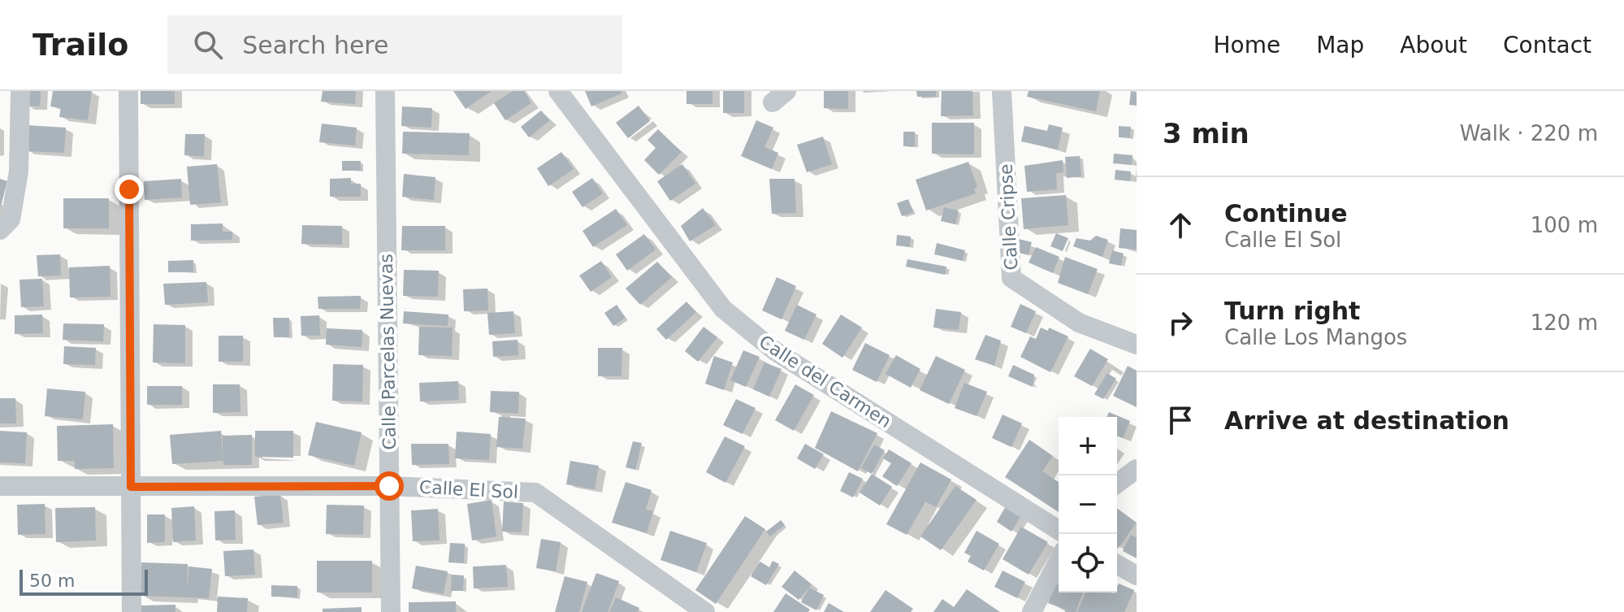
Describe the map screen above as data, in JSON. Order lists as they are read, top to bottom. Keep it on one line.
{"streets":{"street":["Calle Cripse","Calle Parcelas Nuevas","Calle del Carmen","Calle El Sol"]},"crossings":[["Calle Parcelas Nuevas","Calle El Sol"]],"scale_bar":"50 m","page":{"header":"Trailo","search":"Search here","nav":["Home","Map","About","Contact"],"heading":["3 min","Walk · 220 m"],"list":[["Continue","Calle El Sol","100 m"],["Turn right","Calle Los Mangos","120 m"],"Arrive at destination"],"map_buttons":["+","−"],"scale":"50 m"}}
